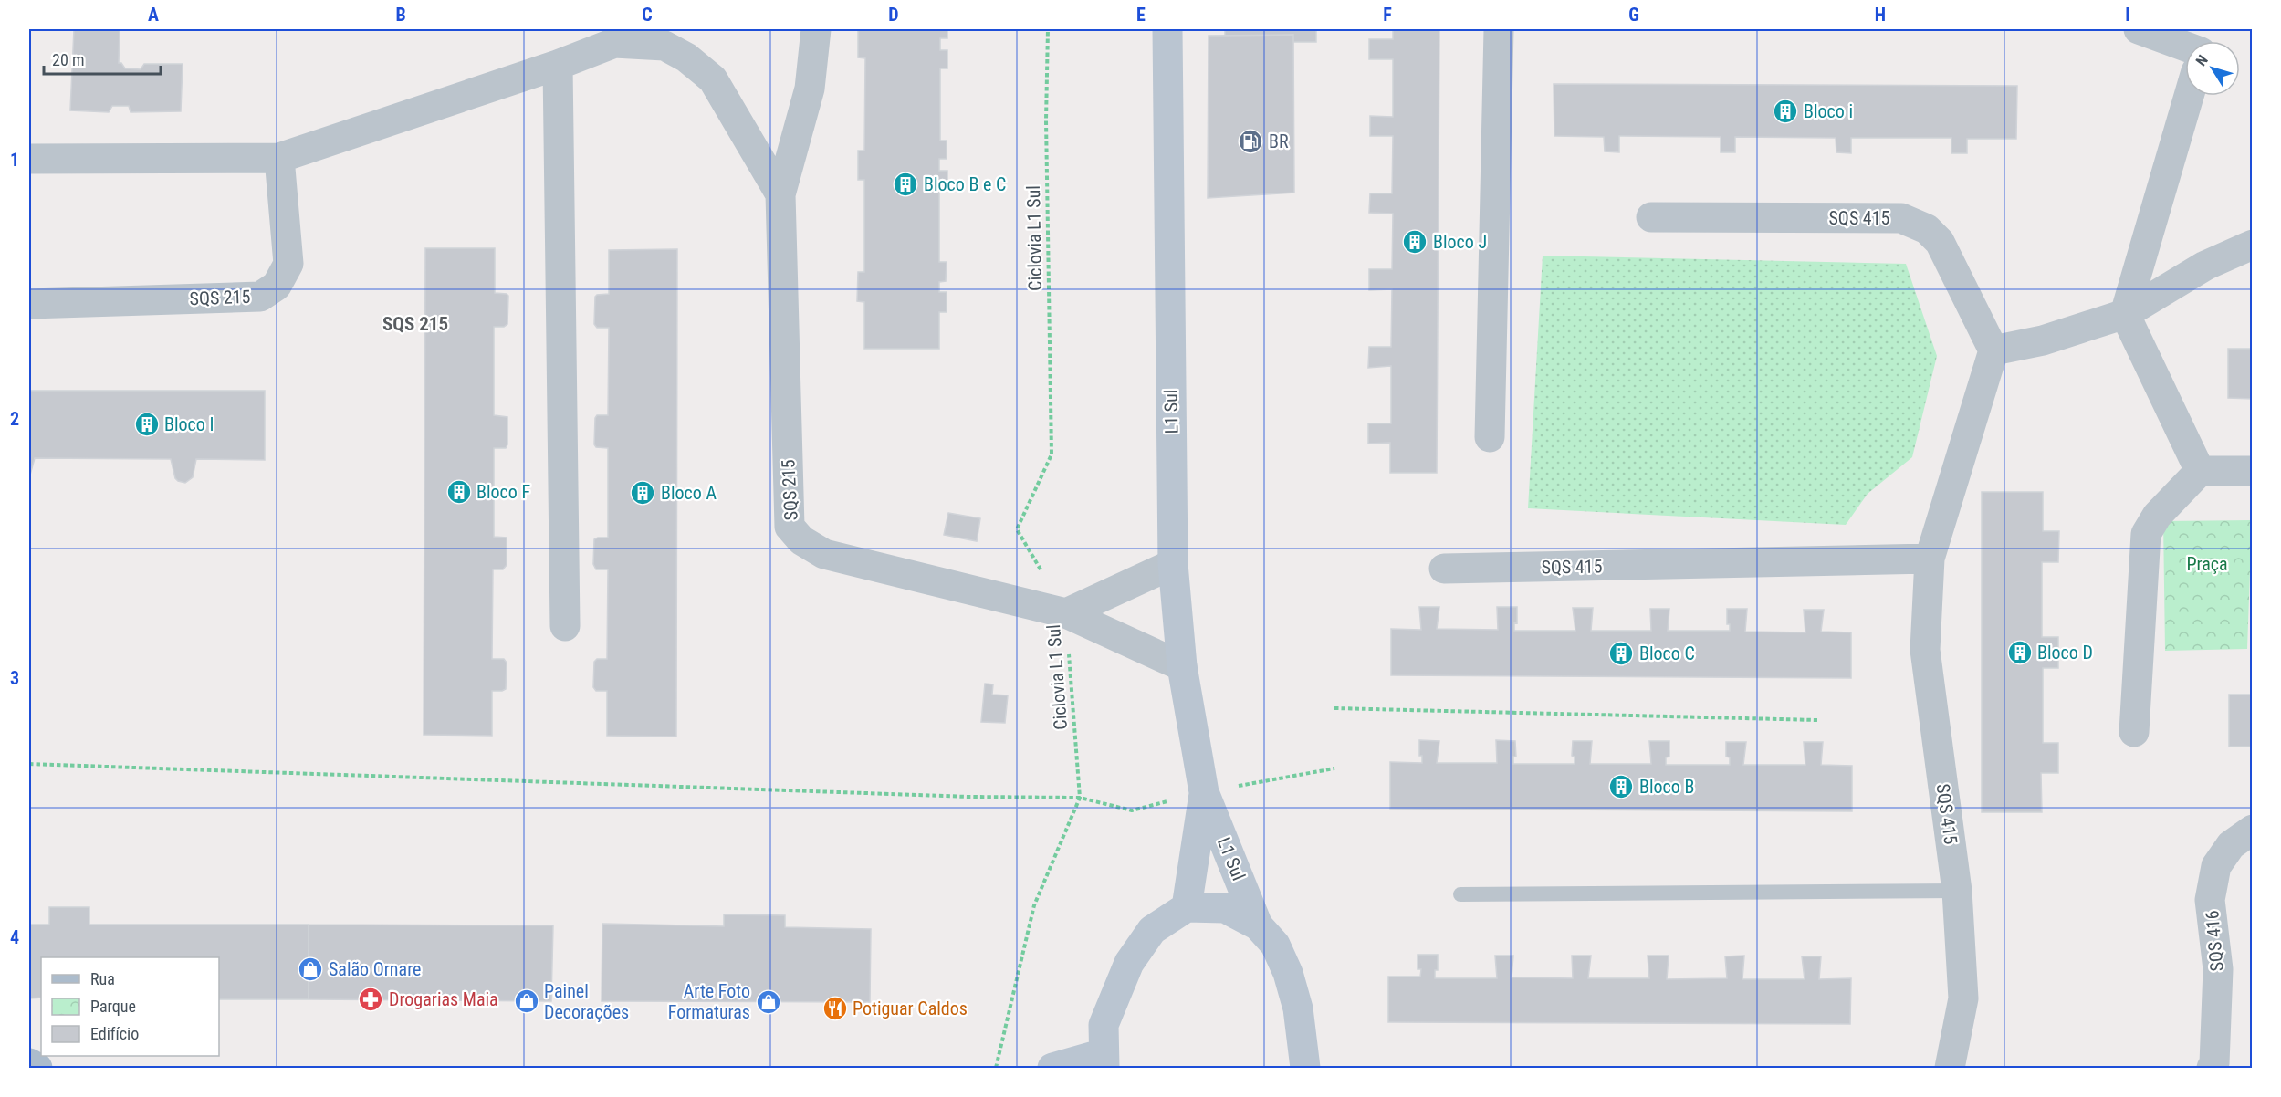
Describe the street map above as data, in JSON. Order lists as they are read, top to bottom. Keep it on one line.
{"streets":{"street":["SQS 415","SQS 215","L1 Sul","SQS 416"],"path":["Ciclovia L1 Sul"]},"crossings":[["Ciclovia L1 Sul","SQS 215"],["SQS 215","L1 Sul"]],"districts":["SQS 215"],"parks":["Praça"],"places":{"building":["Bloco i","Bloco B e C","Bloco J","Bloco I","Bloco F","Bloco A","Bloco D","Bloco C","Bloco B"],"fuel station":["BR"],"shop":["Salão Ornare","Painel Decorações","Arte Foto Formaturas"],"pharmacy":["Drogarias Maia"],"restaurant":["Potiguar Caldos"]},"legend":["Rua","Parque","Edifício"],"scale_bar":"20 m","north":"top left","grid":{"columns":["A","B","C","D","E","F","G","H","I"],"rows":["1","2","3","4"]}}
